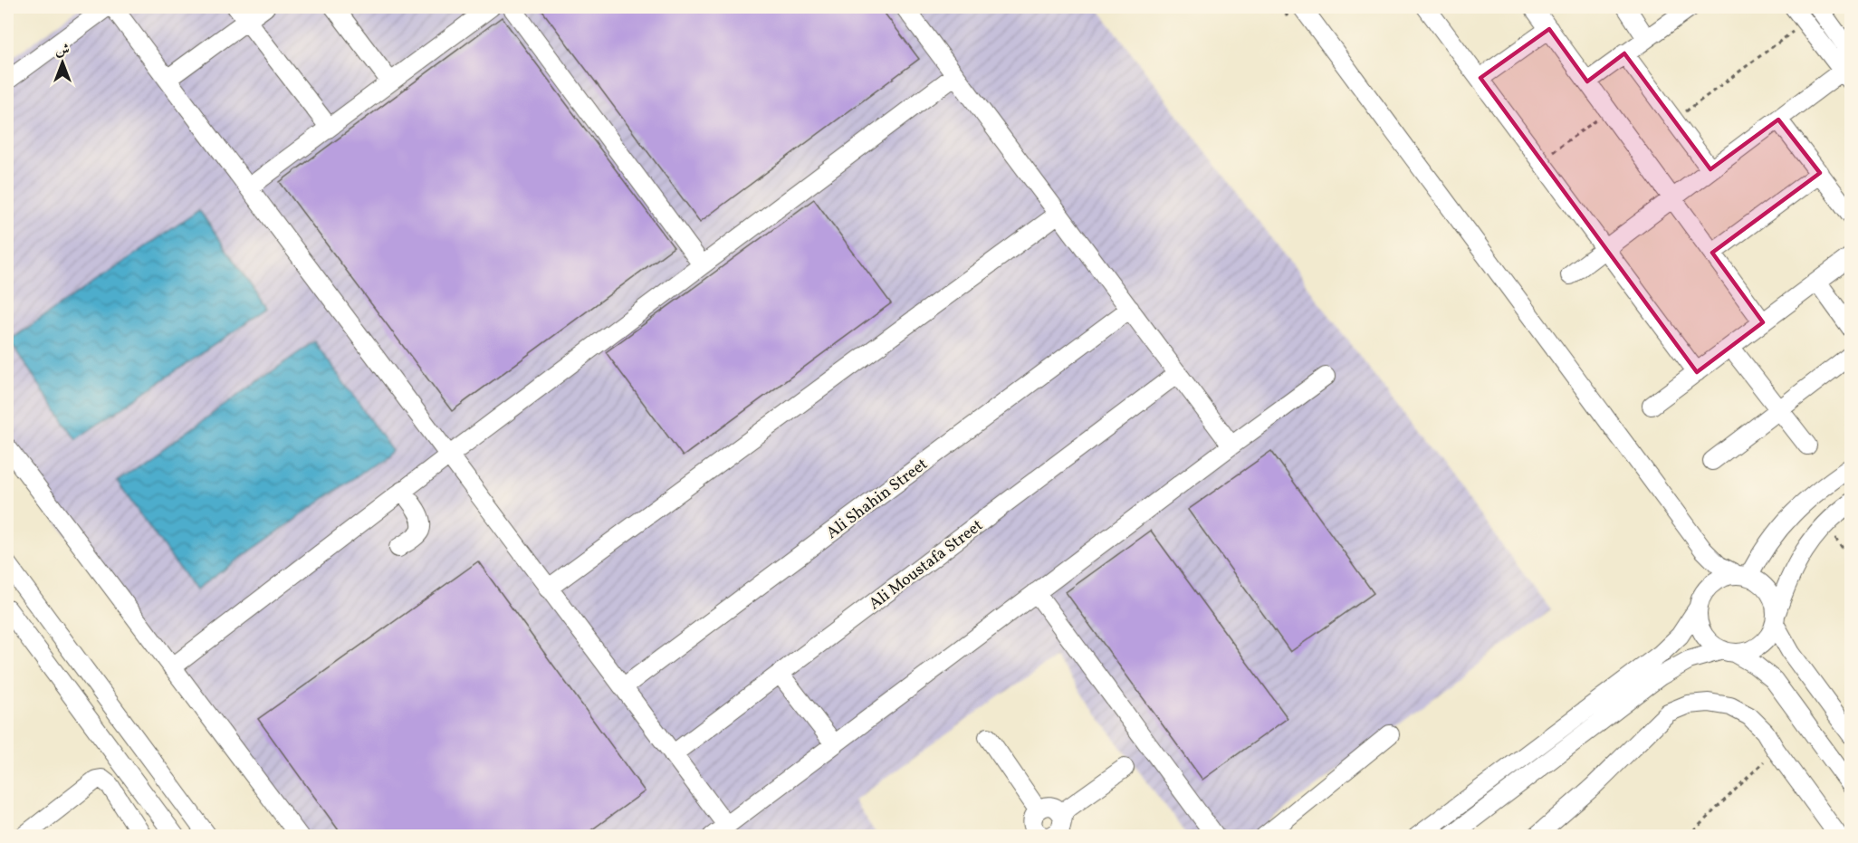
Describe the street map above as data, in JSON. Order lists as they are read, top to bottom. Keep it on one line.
{"streets":{"street":["Ali Shahin Street","Ali Moustafa Street"]},"north":"top"}
